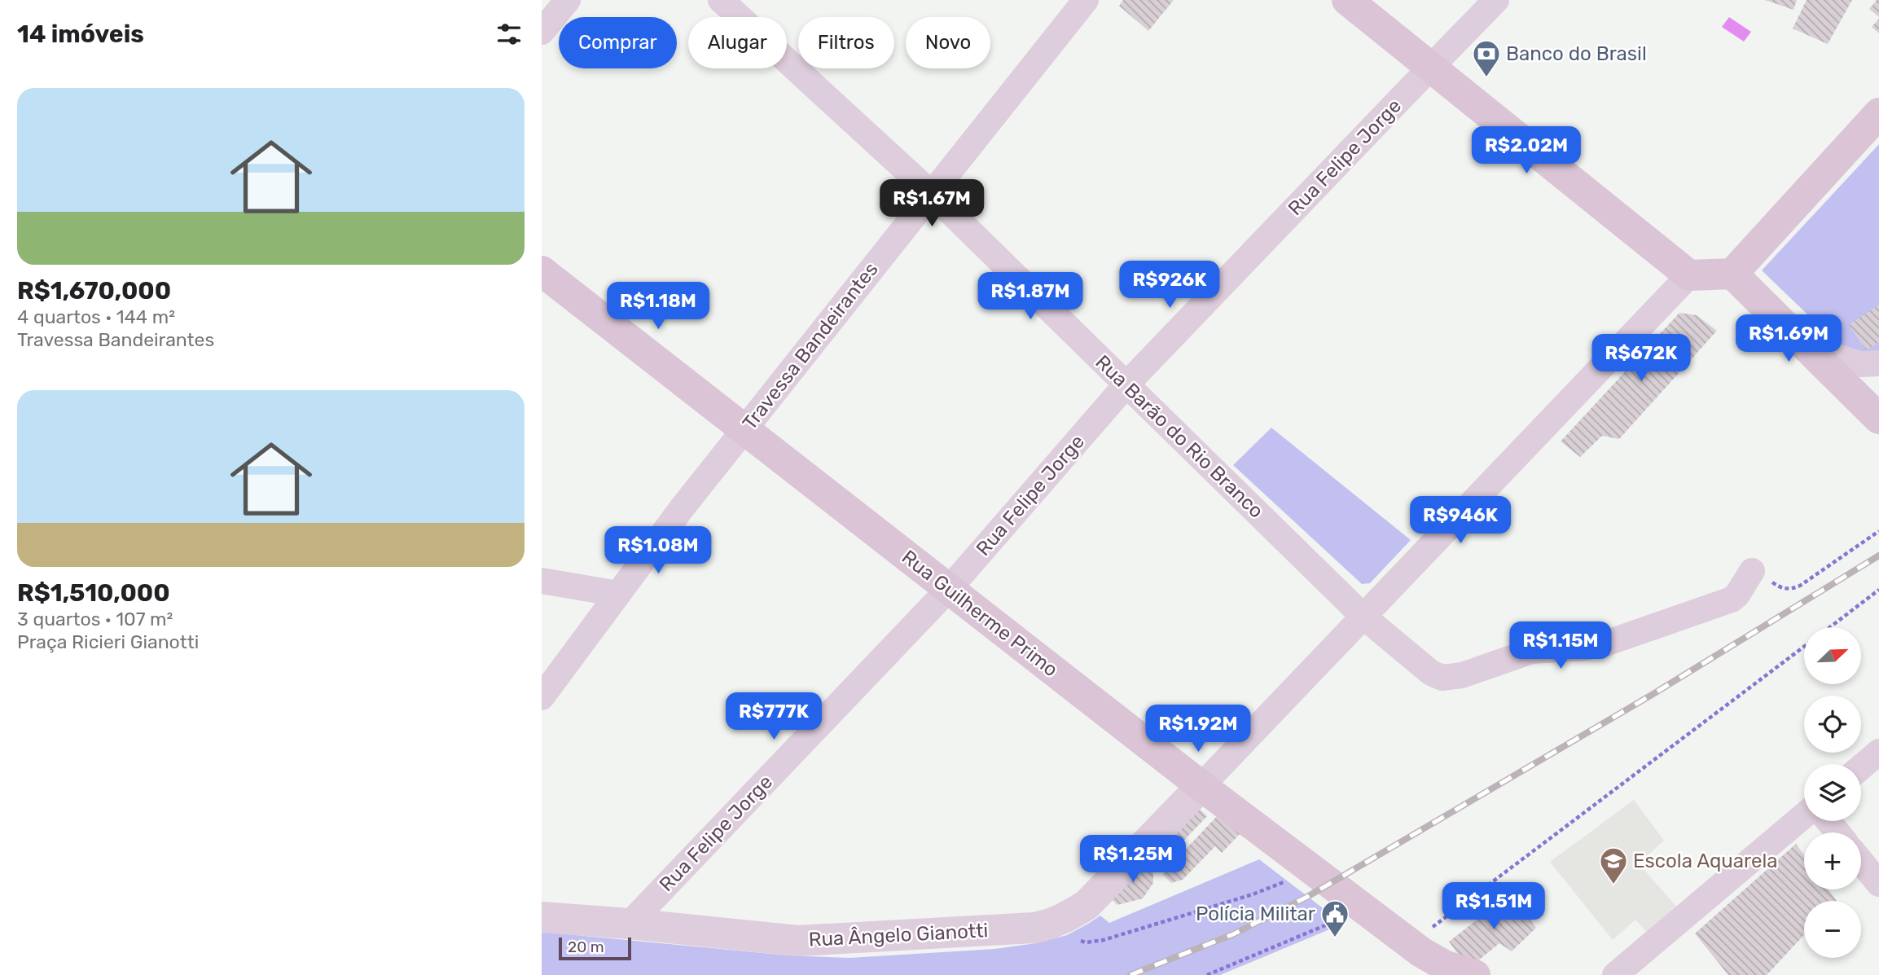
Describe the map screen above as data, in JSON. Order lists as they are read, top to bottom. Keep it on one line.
{"streets":{"main road":["Rua Guilherme Primo"],"street":["Rua Felipe Jorge","Travessa Bandeirantes","Rua Barão do Rio Branco","Rua Ângelo Gianotti"]},"crossings":[["Rua Felipe Jorge","Rua Barão do Rio Branco"],["Rua Felipe Jorge","Rua Guilherme Primo"],["Rua Felipe Jorge","Rua Ângelo Gianotti"],["Travessa Bandeirantes","Rua Barão do Rio Branco"],["Travessa Bandeirantes","Rua Guilherme Primo"],["Rua Guilherme Primo","Rua Ângelo Gianotti"]],"places":{"bank":["Banco do Brasil"],"school or university":["Escola Aquarela"],"public building":["Polícia Militar"]},"scale_bar":"20 m","north":"top right","page":{"heading":"14 imóveis","chip":["Comprar","Alugar","Filtros","Novo"],"list":[{"name":"R$1,670,000","note":"4 quartos · 144 m² · Travessa Bandeirantes"},{"name":"R$1,510,000","note":"3 quartos · 107 m² · Praça Ricieri Gianotti"}],"price":["R$2.02M","R$1.67M","R$926K","R$1.87M","R$1.18M","R$1.69M","R$672K","R$946K","R$1.08M","R$1.15M","R$777K","R$1.92M","R$1.25M","R$1.51M"],"map_buttons":["+","−"],"scale":"20 m"}}
